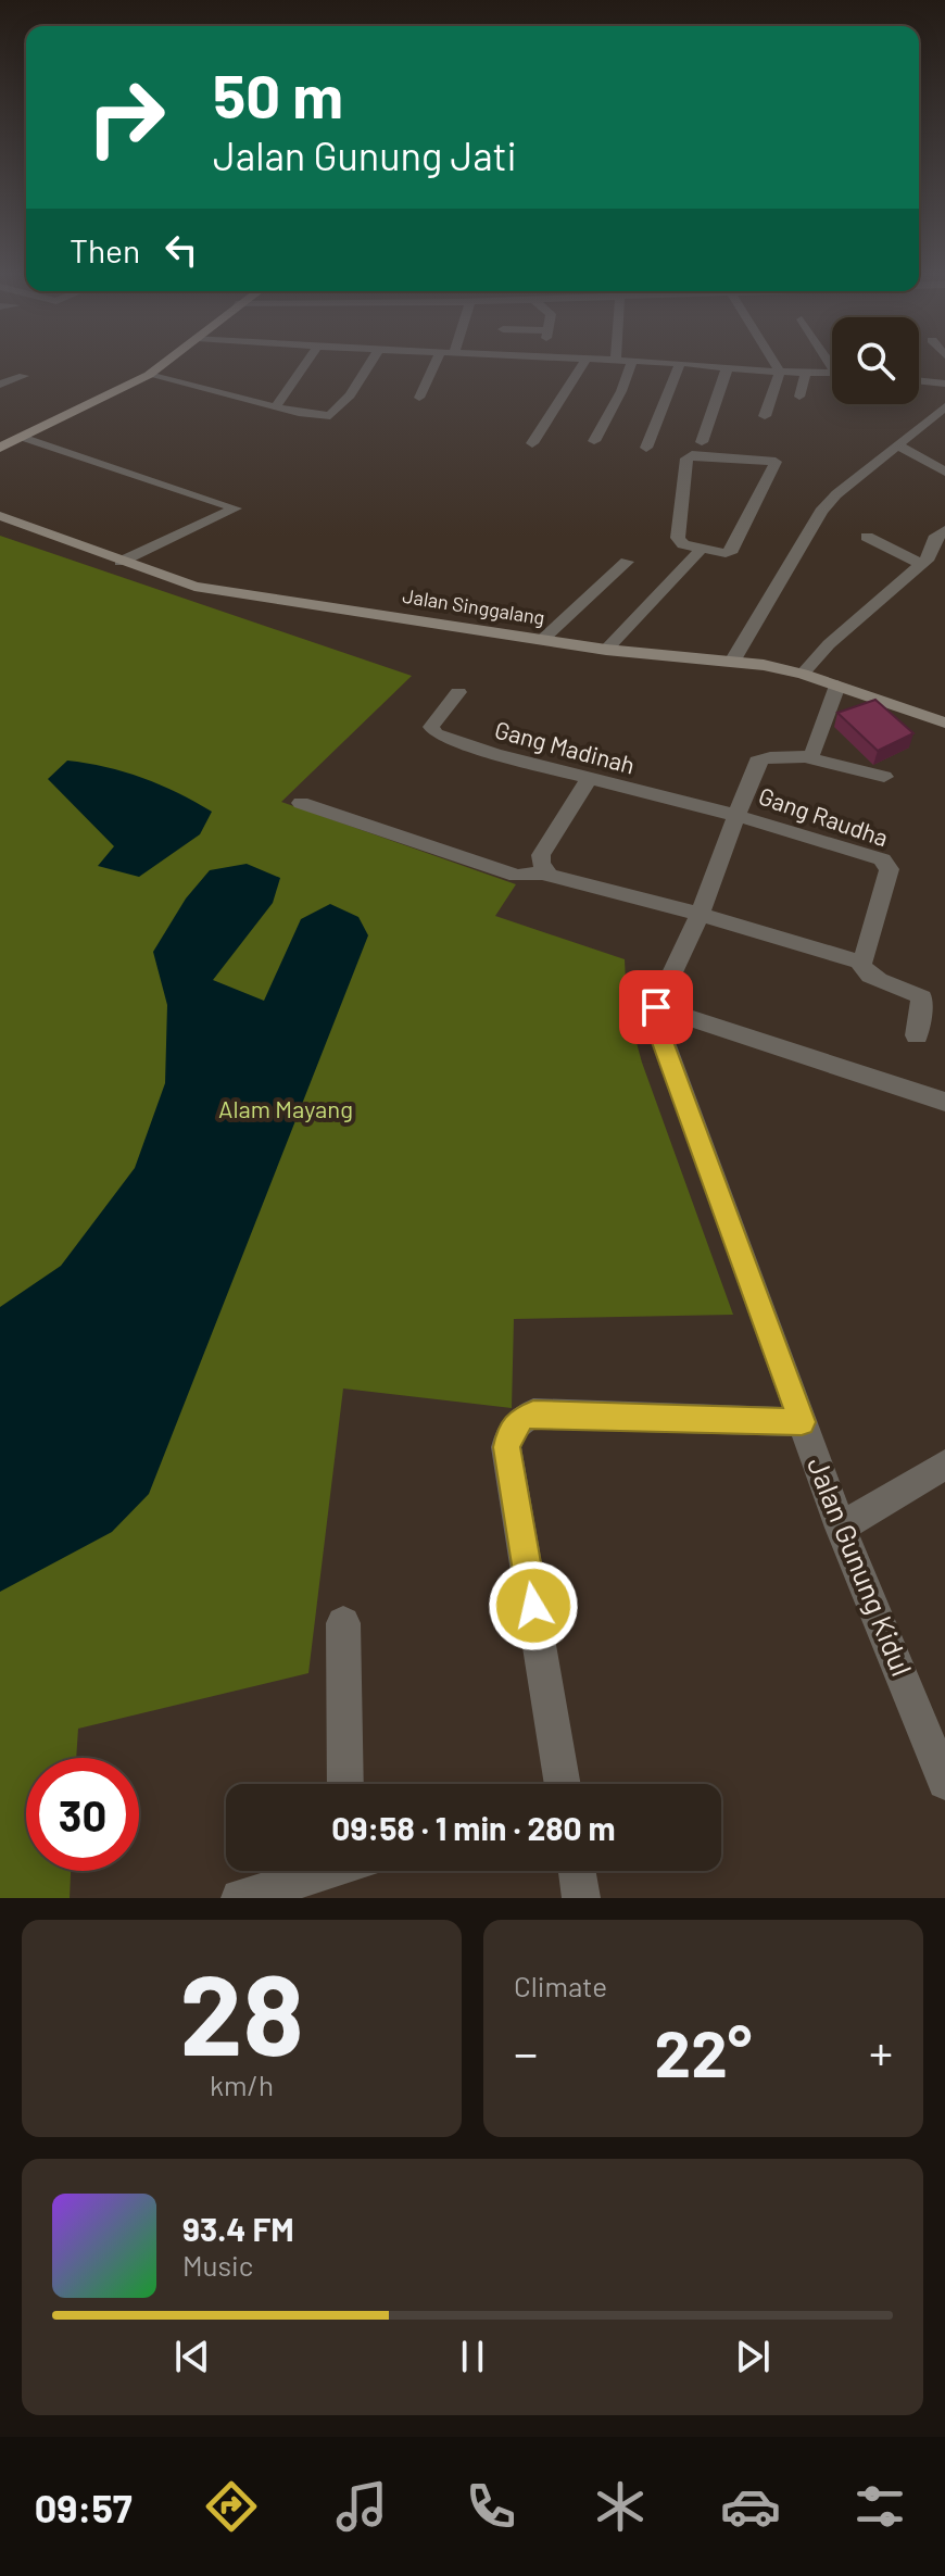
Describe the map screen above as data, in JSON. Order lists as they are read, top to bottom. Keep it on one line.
{"streets":{"main road":["Jalan Singgalang"],"street":["Gang Madinah","Gang Raudha","Jalan Gunung Kidul"]},"crossings":[["Gang Madinah","Gang Raudha"]],"parks":["Alam Mayang"],"page":{"turn":["50 m","Jalan Gunung Jati"],"then":"Then","limit":"30","trip":"09:58 · 1 min · 280 m","tile":[["28","km/h"],"Climate"],"heat":["−","22°","+"],"song":["93.4 FM","Music"],"tabs":"09:57"}}
